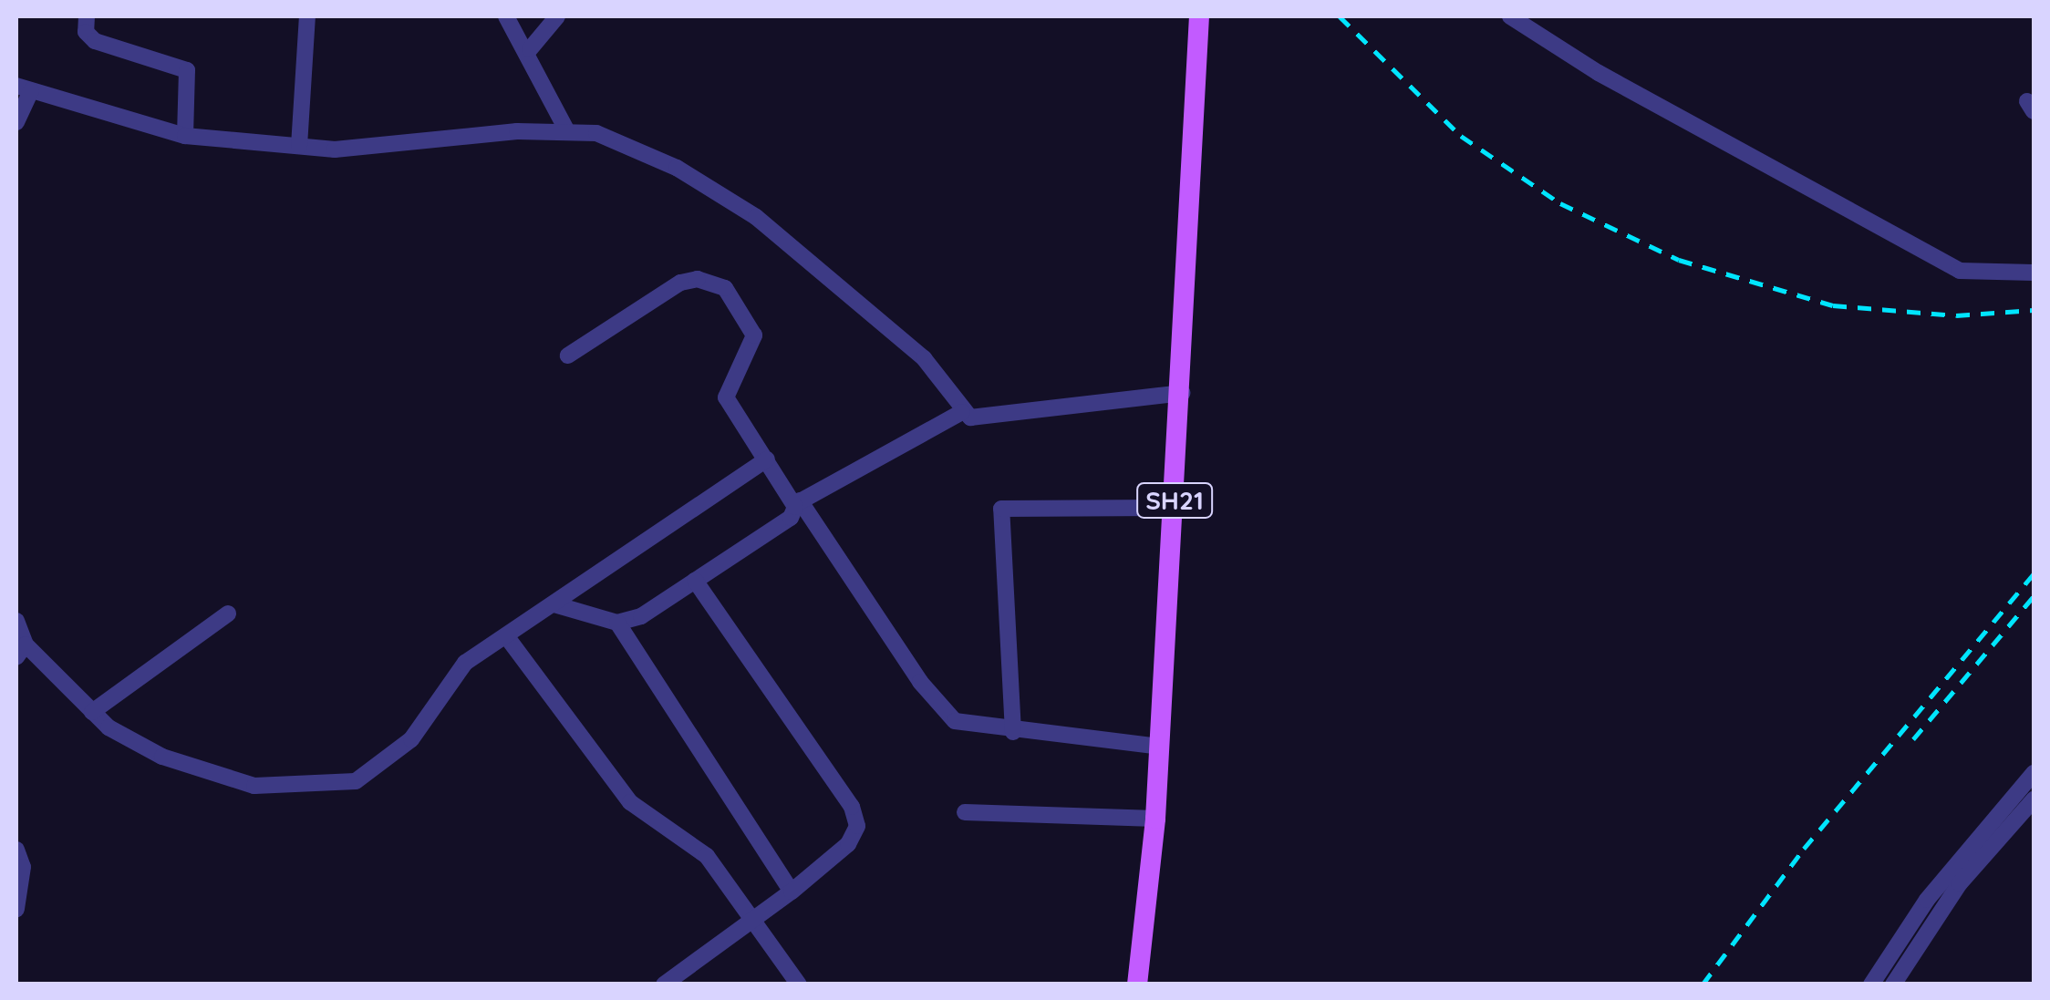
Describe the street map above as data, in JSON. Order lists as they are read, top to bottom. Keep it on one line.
{"streets":{"main road":["SH21"]}}
